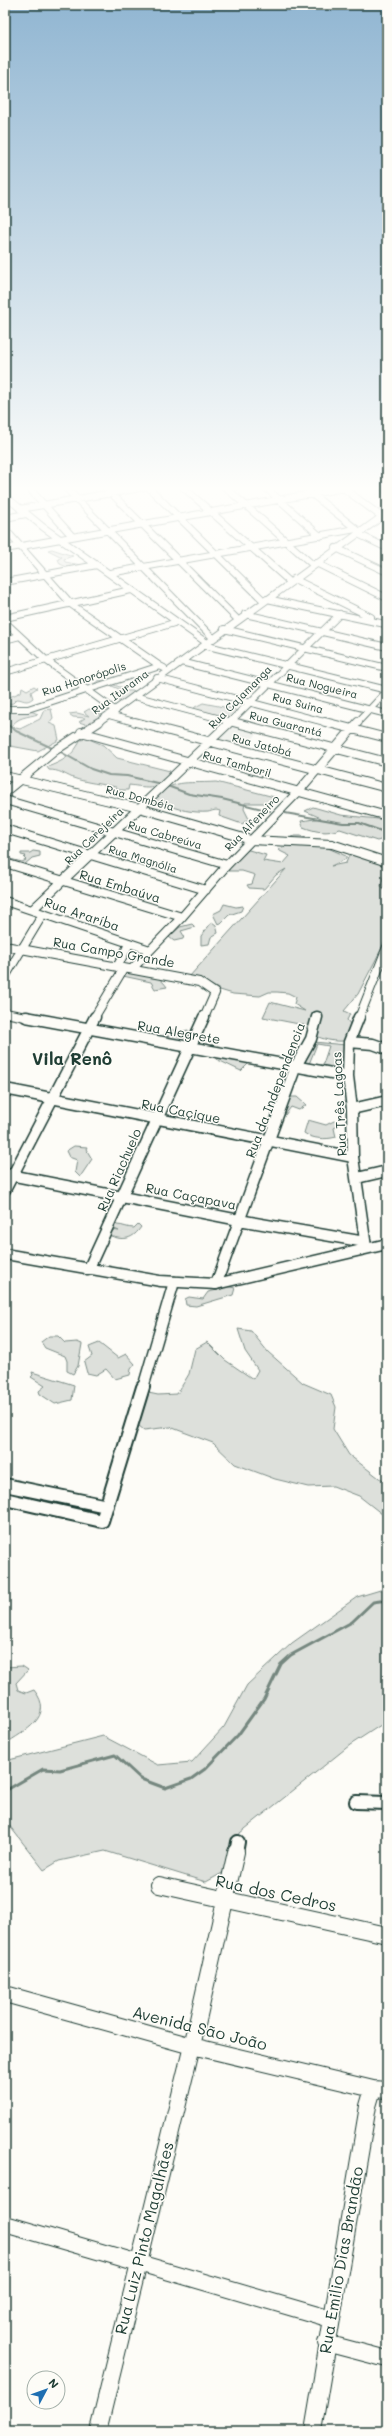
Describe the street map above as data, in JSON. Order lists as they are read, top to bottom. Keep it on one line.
{"streets":{"street":["Rua Honorópolis","Rua Nogueira","Rua Iturama","Rua Cajamanga","Rua Suina","Rua Guarantá","Rua Jatobá","Rua Tamboril","Rua Dombéia","Rua Alfeneiro","Rua Cabreúva","Rua Cerejeira","Rua Magnólia","Rua Embaúva","Rua Araríba","Rua Campo Grande","Rua Alegrete","Rua da Independencia","Rua Três Lagoas","Rua Caçique","Rua Riachuelo","Rua Caçapava","Rua dos Cedros","Avenida São João","Rua Luiz Pinto Magalhães","Rua Emilio Dias Brandão"]},"crossings":[["Rua Nogueira","Rua Iturama"],["Rua Nogueira","Rua Cajamanga"],["Rua Nogueira","Rua Alfeneiro"],["Rua Iturama","Rua Suina"],["Rua Iturama","Rua Guarantá"],["Rua Iturama","Rua Jatobá"],["Rua Iturama","Rua Tamboril"],["Rua Iturama","Rua Dombéia"],["Rua Cajamanga","Rua Suina"],["Rua Cajamanga","Rua Guarantá"],["Rua Cajamanga","Rua Jatobá"],["Rua Cajamanga","Rua Tamboril"],["Rua Cajamanga","Rua Cerejeira"],["Rua Suina","Rua Alfeneiro"],["Rua Guarantá","Rua Alfeneiro"],["Rua Jatobá","Rua Alfeneiro"],["Rua Tamboril","Rua Alfeneiro"],["Rua Dombéia","Rua Alfeneiro"],["Rua Dombéia","Rua Cerejeira"],["Rua Alfeneiro","Rua Cabreúva"],["Rua Alfeneiro","Rua Magnólia"],["Rua Alfeneiro","Rua Embaúva"],["Rua Alfeneiro","Rua Araríba"],["Rua Alfeneiro","Rua Campo Grande"],["Rua Cabreúva","Rua Cerejeira"],["Rua Cerejeira","Rua Magnólia"],["Rua Cerejeira","Rua Embaúva"],["Rua Cerejeira","Rua Araríba"],["Rua Campo Grande","Rua Riachuelo"],["Rua Alegrete","Rua da Independencia"],["Rua Alegrete","Rua Três Lagoas"],["Rua Alegrete","Rua Riachuelo"],["Rua da Independencia","Rua Caçique"],["Rua da Independencia","Rua Caçapava"],["Rua Três Lagoas","Rua Caçique"],["Rua Três Lagoas","Rua Caçapava"],["Rua Caçique","Rua Riachuelo"],["Rua Riachuelo","Rua Caçapava"],["Rua dos Cedros","Rua Luiz Pinto Magalhães"],["Avenida São João","Rua Luiz Pinto Magalhães"],["Avenida São João","Rua Emilio Dias Brandão"]],"districts":["Vila Renô"],"north":"top right"}
